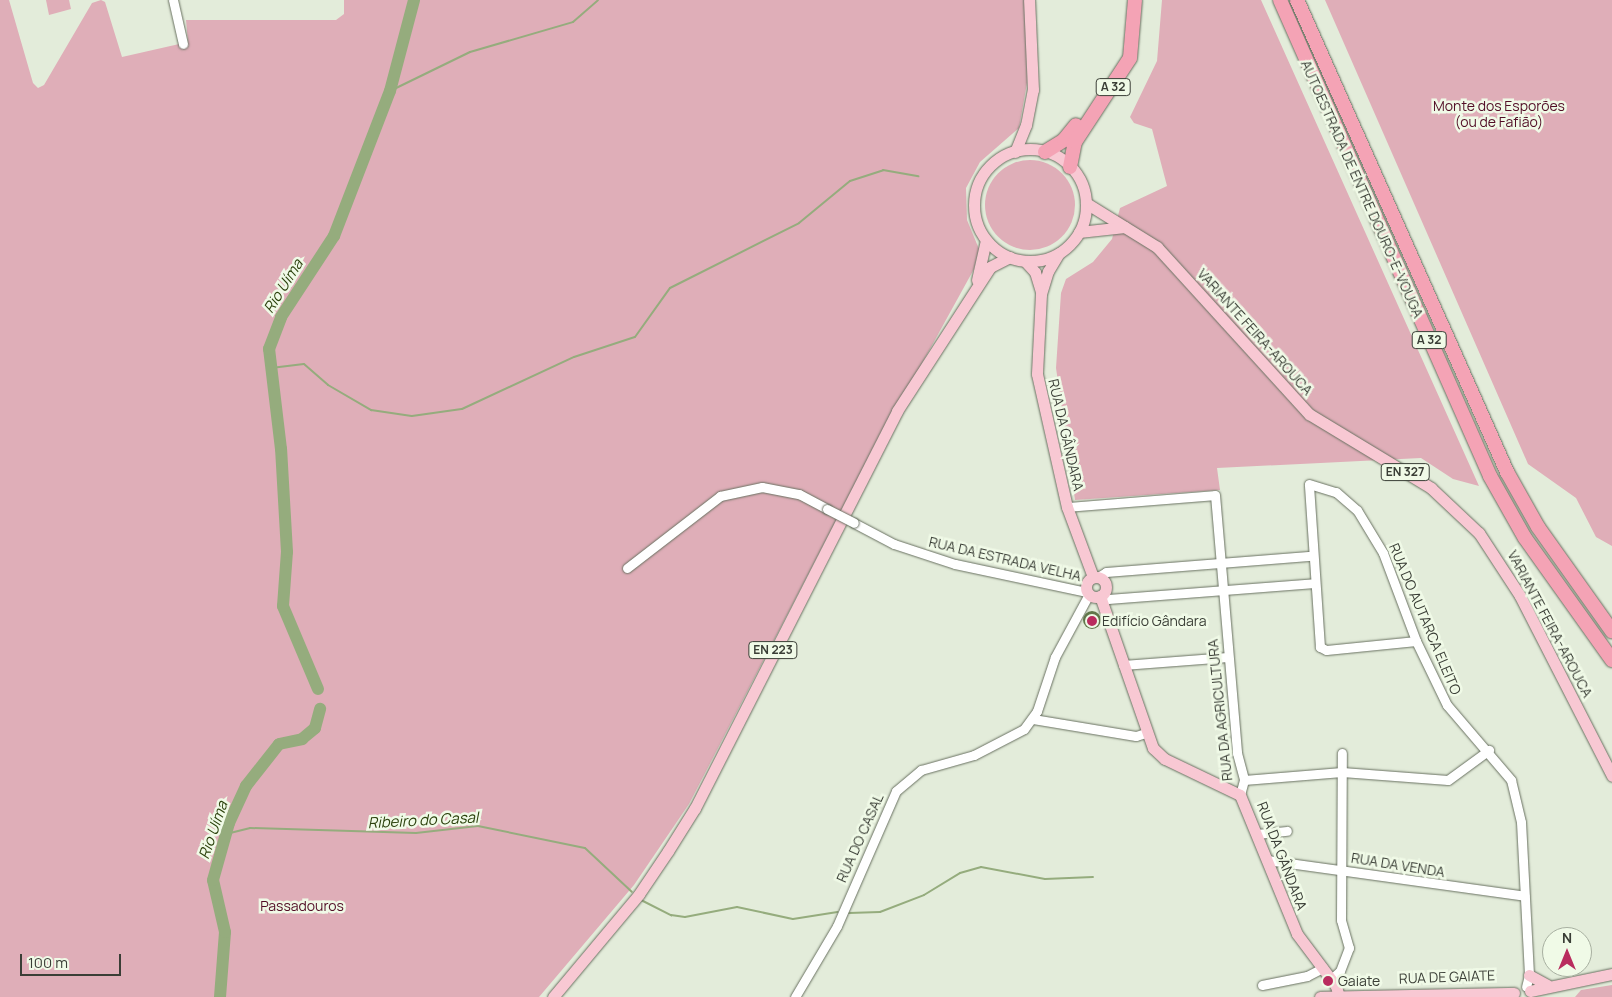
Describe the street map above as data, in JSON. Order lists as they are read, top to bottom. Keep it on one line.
{"streets":{"highway":["A 32","AUTOESTRADA DE ENTRE DOURO-E-VOUGA"],"main road":["VARIANTE FEIRA-AROUCA","RUA DA GÂNDARA","EN 327","EN 223","RUA DE GAIATE"],"street":["RUA DA ESTRADA VELHA","RUA DO AUTARCA ELEITO","RUA DA AGRICULTURA","RUA DO CASAL","RUA DA VENDA"]},"crossings":[["A 32","VARIANTE FEIRA-AROUCA"],["A 32","RUA DA GÂNDARA"],["A 32","EN 223"],["VARIANTE FEIRA-AROUCA","RUA DA GÂNDARA"],["VARIANTE FEIRA-AROUCA","EN 223"],["RUA DA GÂNDARA","RUA DA ESTRADA VELHA"],["RUA DA GÂNDARA","EN 223"],["RUA DA GÂNDARA","RUA DA AGRICULTURA"],["RUA DA GÂNDARA","RUA DA VENDA"],["RUA DA GÂNDARA","RUA DE GAIATE"],["RUA DA ESTRADA VELHA","RUA DA AGRICULTURA"],["RUA DO AUTARCA ELEITO","RUA DA VENDA"],["RUA DO AUTARCA ELEITO","RUA DE GAIATE"]],"water":["Rio Uíma","Ribeiro do Casal"],"parks":["Monte dos Esporões (ou de Fafião)","Passadouros"],"places":["Edifício Gândara","Gaiate"],"scale_bar":"100 m","north":"top"}
